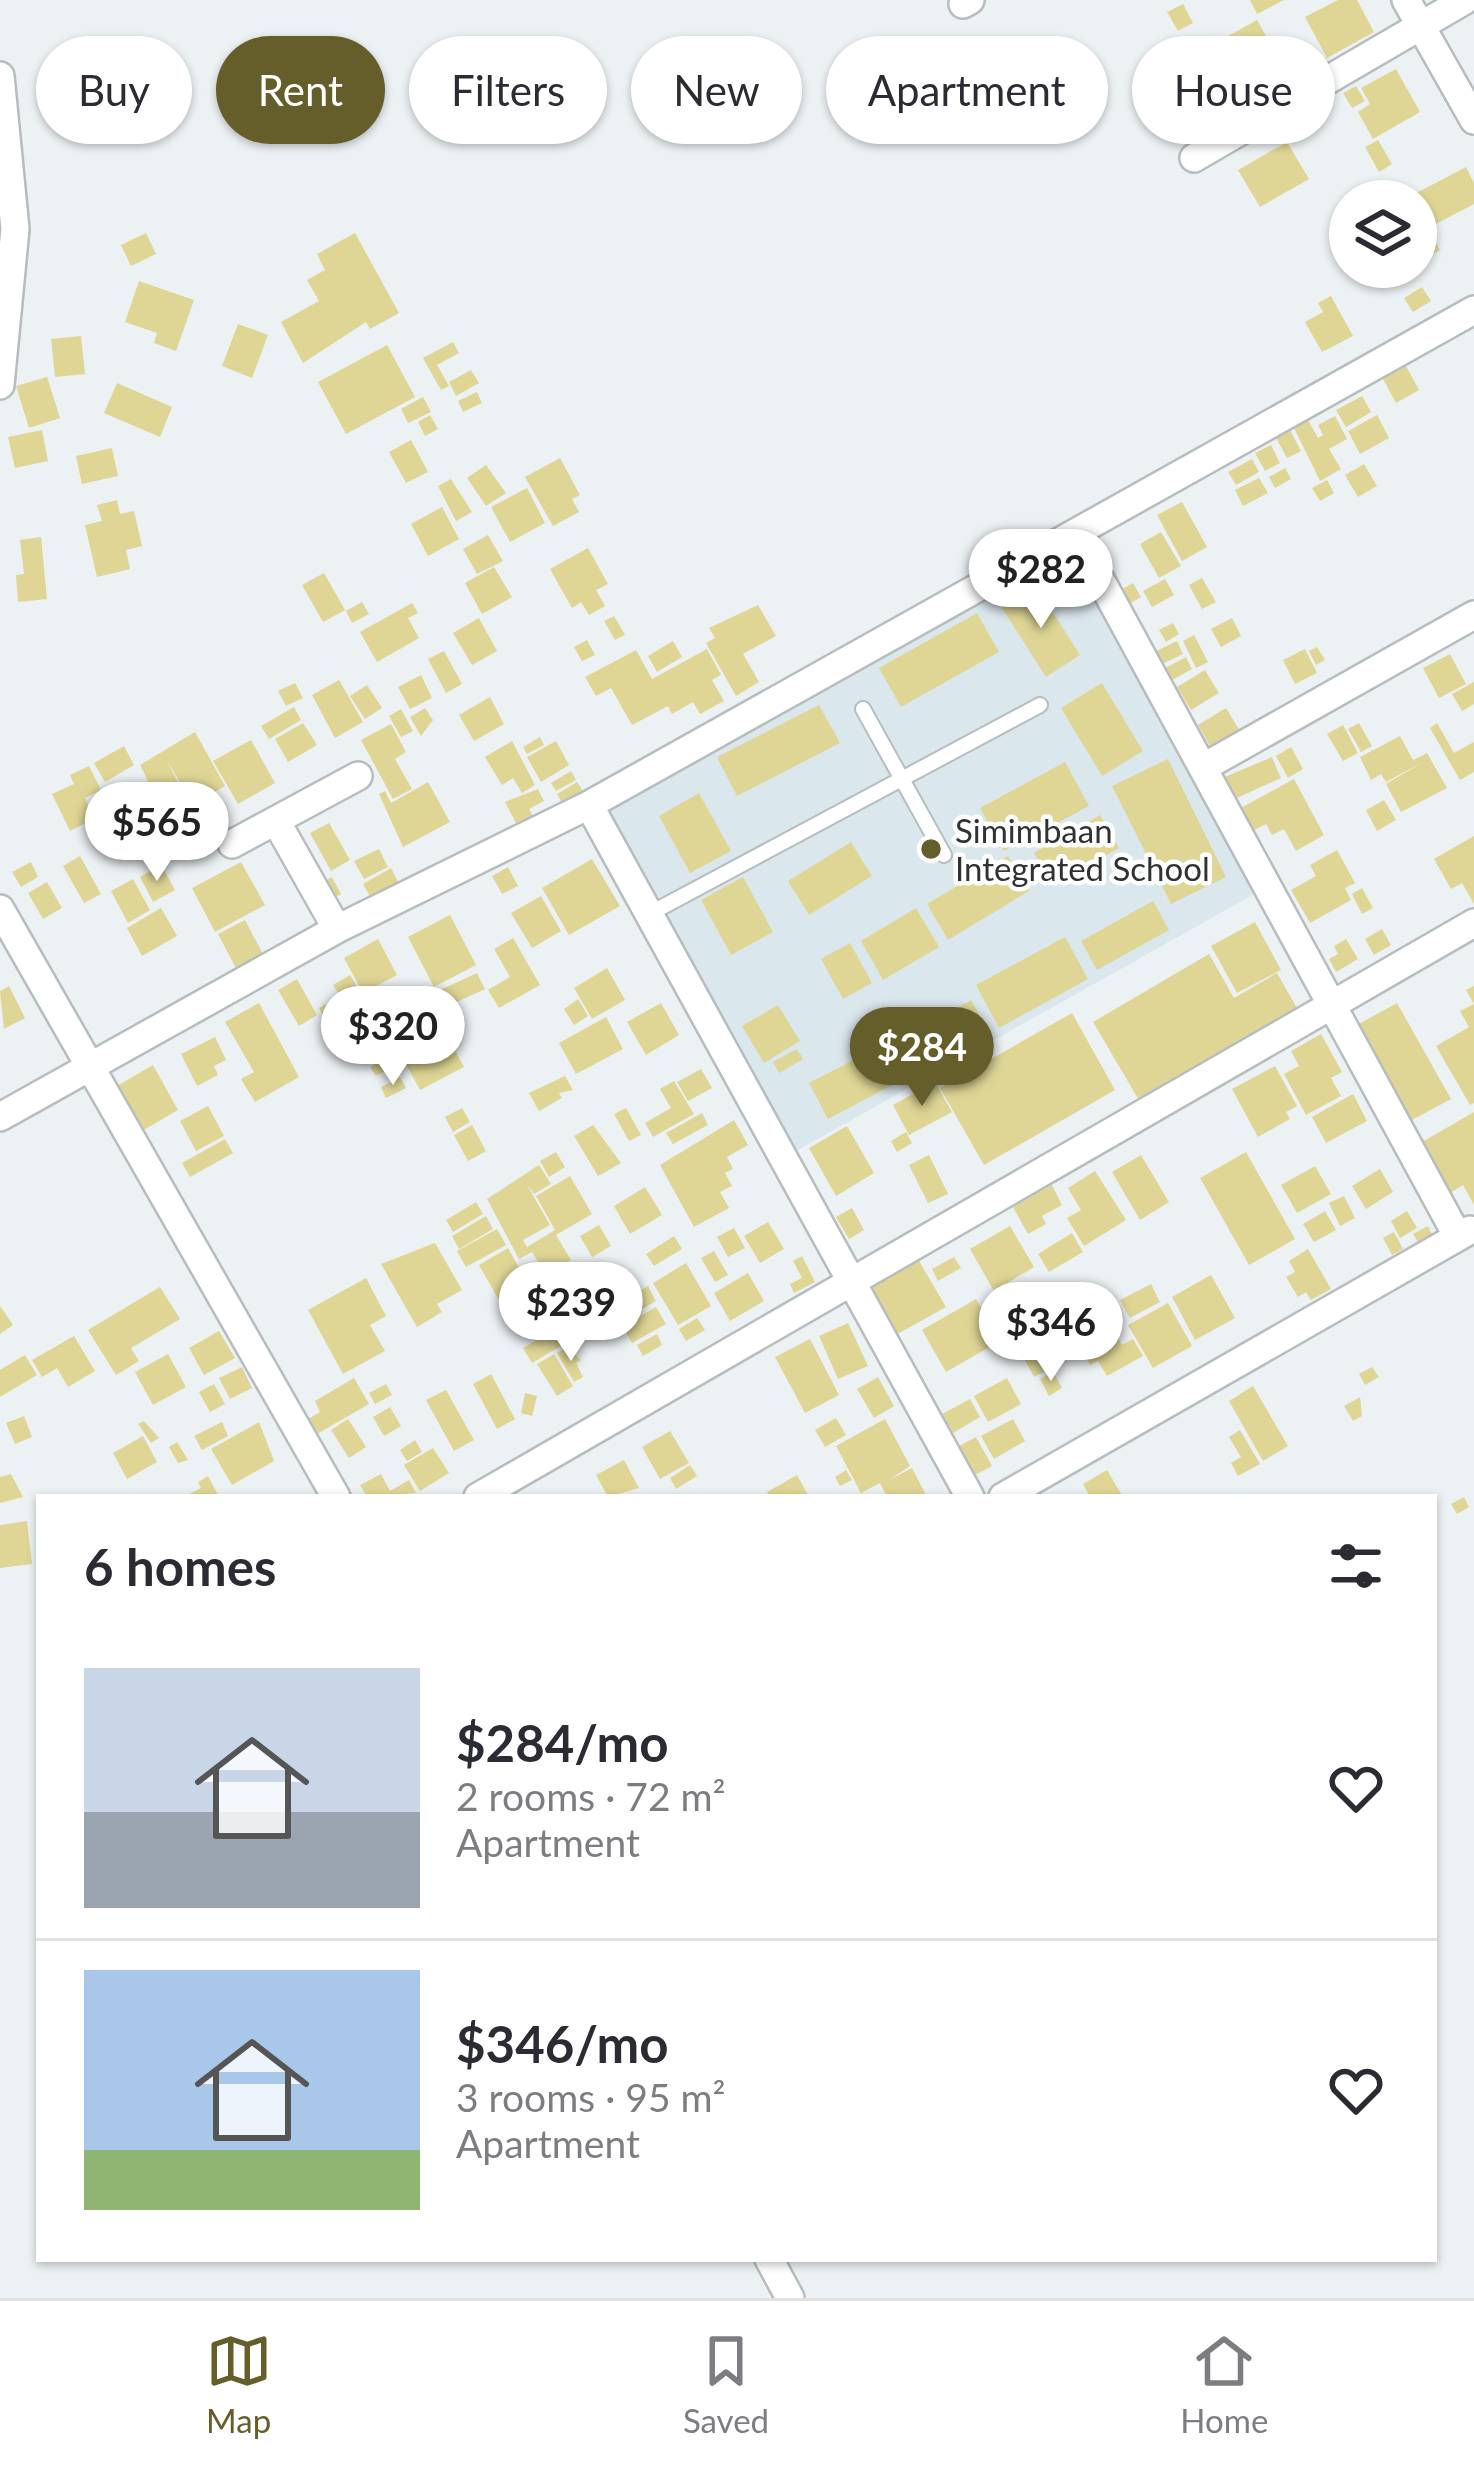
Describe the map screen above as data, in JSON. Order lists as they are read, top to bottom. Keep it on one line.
{"places":["Simimbaan Integrated School"],"page":{"chip":["Buy","Rent","Filters","New","Apartment","House"],"price":["$282","$565","$320","$284","$239","$346"],"heading":"6 homes","list":[{"name":"$284/mo","note":"2 rooms · 72 m² · Apartment"},{"name":"$346/mo","note":"3 rooms · 95 m² · Apartment"}],"tabs":["Map","Saved","Home"]}}
